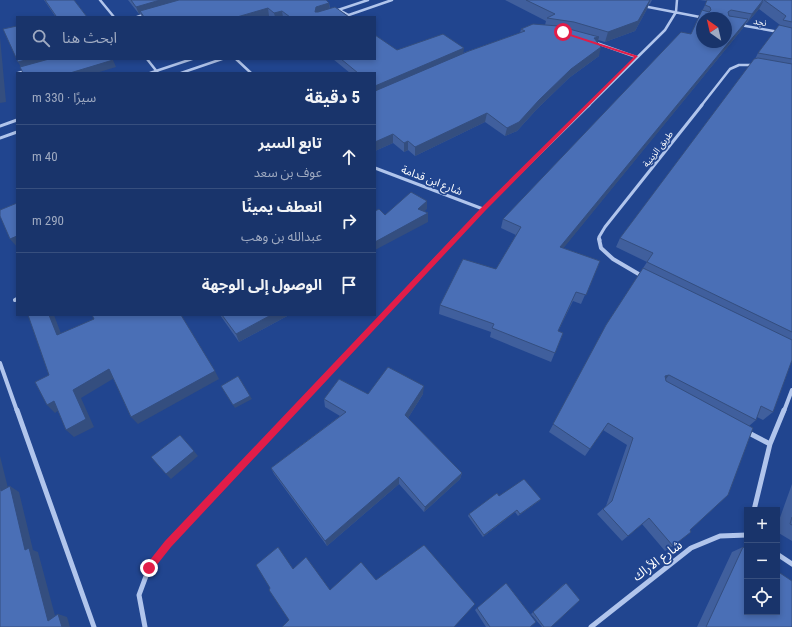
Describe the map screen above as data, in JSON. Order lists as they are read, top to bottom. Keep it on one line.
{"streets":{"street":["نجد","طريق الزينية","شارع ابن قدامة","شارع الأراك"]},"north":"top left","page":{"search":"ابحث هنا","heading":["5 دقيقة","سيرًا · 330 m"],"list":[["تابع السير","عوف بن سعد","40 m"],["انعطف يمينًا","عبدالله بن وهب","290 m"],"الوصول إلى الوجهة"],"map_buttons":["+","−"]}}
